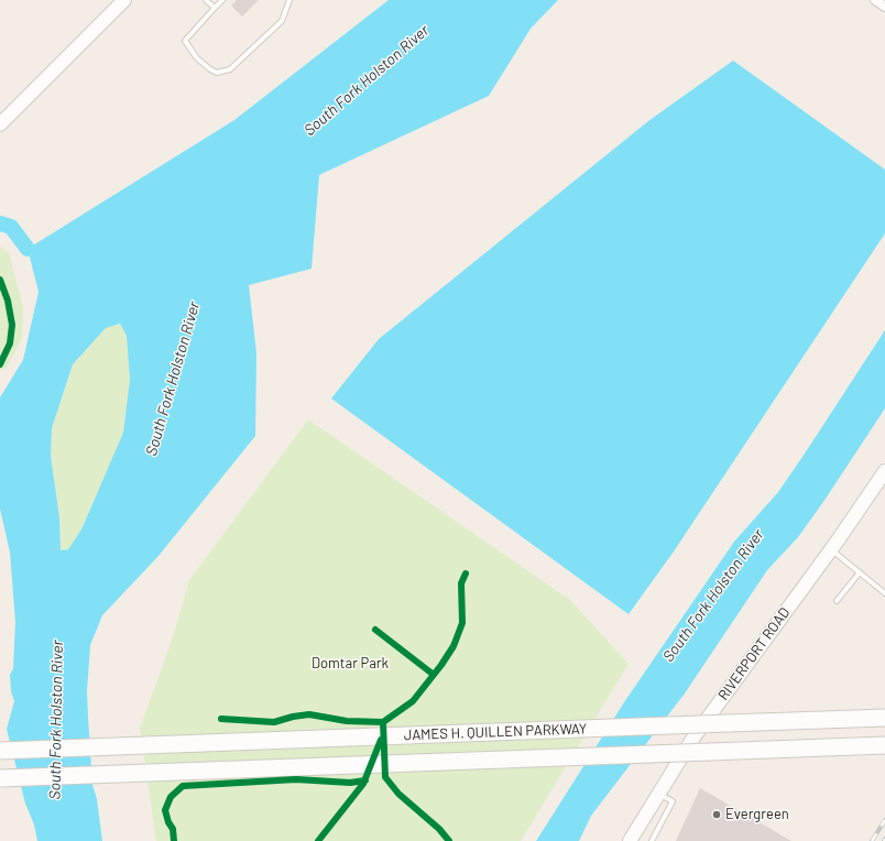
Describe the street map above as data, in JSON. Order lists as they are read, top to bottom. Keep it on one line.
{"streets":{"highway":["JAMES H. QUILLEN PARKWAY"],"main road":["RIVERPORT ROAD"]},"water":["South Fork Holston River"],"parks":["Domtar Park"],"places":["Evergreen"]}
